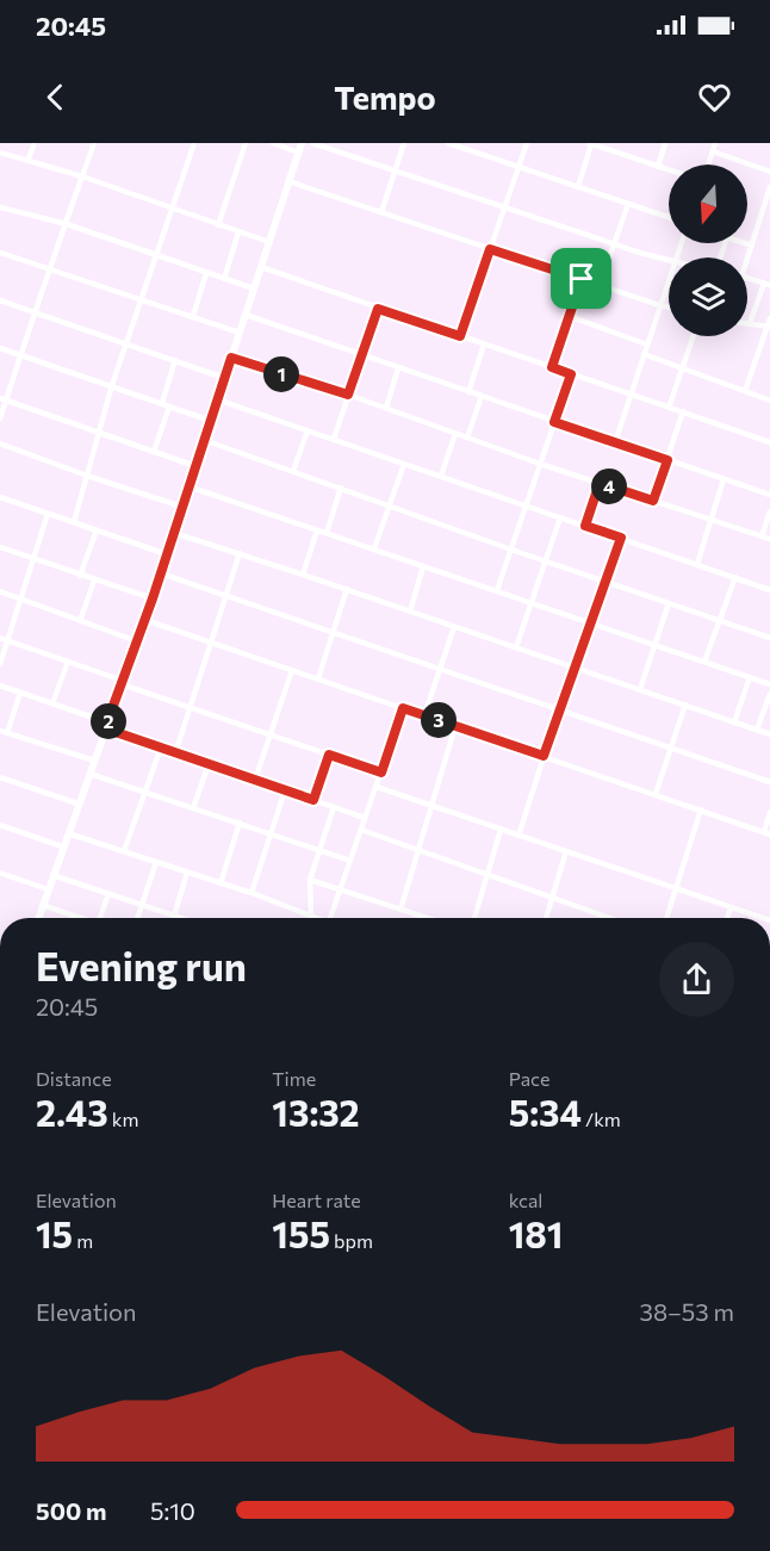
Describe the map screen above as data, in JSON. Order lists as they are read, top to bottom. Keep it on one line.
{"north":"bottom","page":{"status":"20:45","header":"Tempo","pins":["1","4","3","2"],"heading":["Evening run","20:45"],"stats":[["Distance","2.43 km"],["Time","13:32"],["Pace","5:34 /km"],["Elevation","15 m"],["Heart rate","155 bpm"],["kcal","181"]],"chart":["Elevation","38–53 m"],"list":[{"name":"500 m","note":"5:10"}]}}
